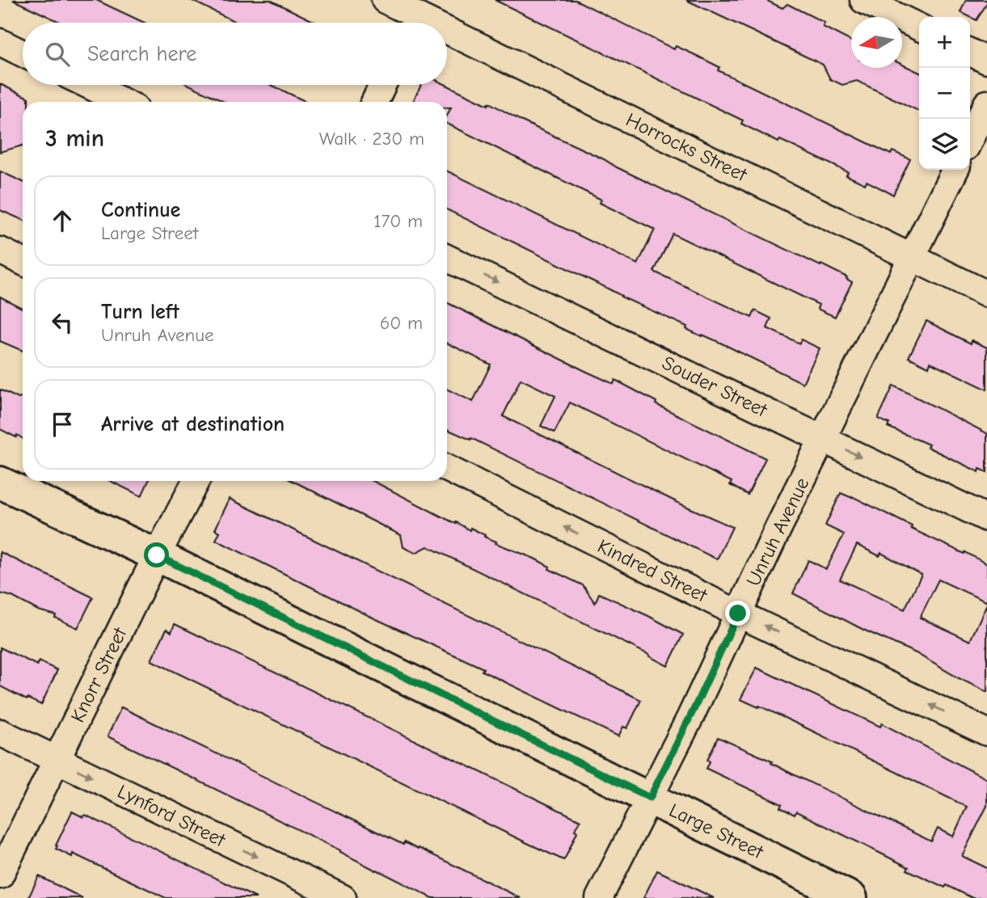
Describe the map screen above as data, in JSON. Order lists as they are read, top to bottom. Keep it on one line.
{"streets":{"street":["Horrocks Street","Souder Street","Unruh Avenue","Kindred Street","Knorr Street","Lynford Street","Large Street"]},"crossings":[["Horrocks Street","Unruh Avenue"],["Souder Street","Unruh Avenue"],["Unruh Avenue","Kindred Street"],["Unruh Avenue","Large Street"],["Knorr Street","Lynford Street"],["Knorr Street","Large Street"]],"one_way":["Souder Street","Kindred Street","Lynford Street"],"north":"left","page":{"map_buttons":["+","−"],"search":"Search here","heading":["3 min","Walk · 230 m"],"list":[["Continue","Large Street","170 m"],["Turn left","Unruh Avenue","60 m"],"Arrive at destination"]}}
